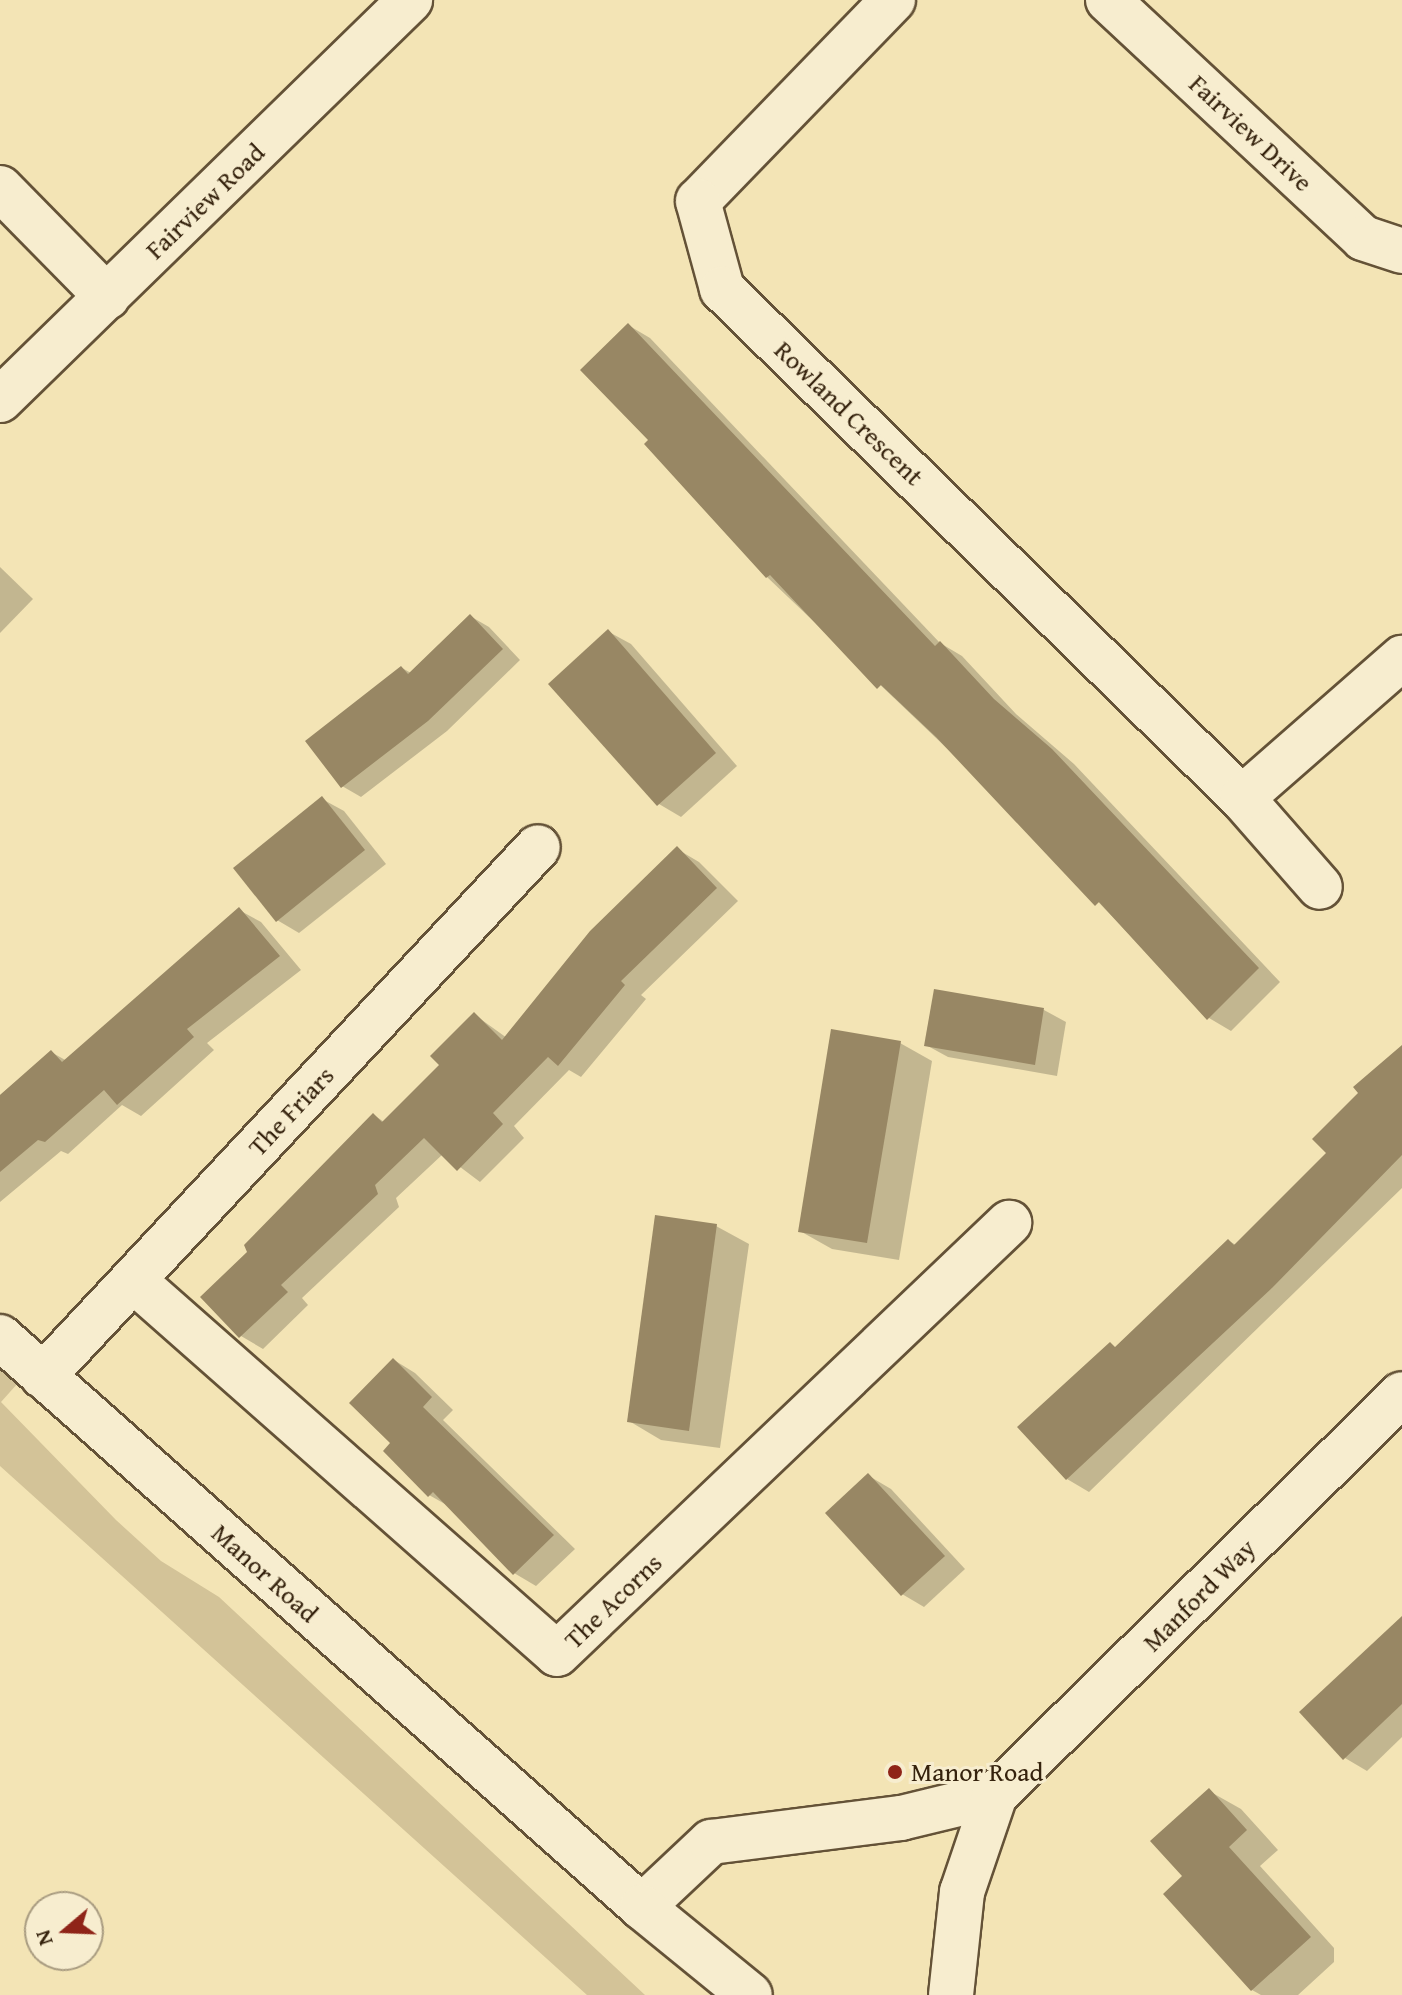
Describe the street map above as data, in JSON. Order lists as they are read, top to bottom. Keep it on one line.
{"streets":{"street":["Fairview Drive","Fairview Road","Rowland Crescent","The Friars","Manor Road","Manford Way","The Acorns"]},"crossings":[["The Friars","Manor Road"],["The Friars","The Acorns"]],"places":["Manor Road"],"north":"left"}
